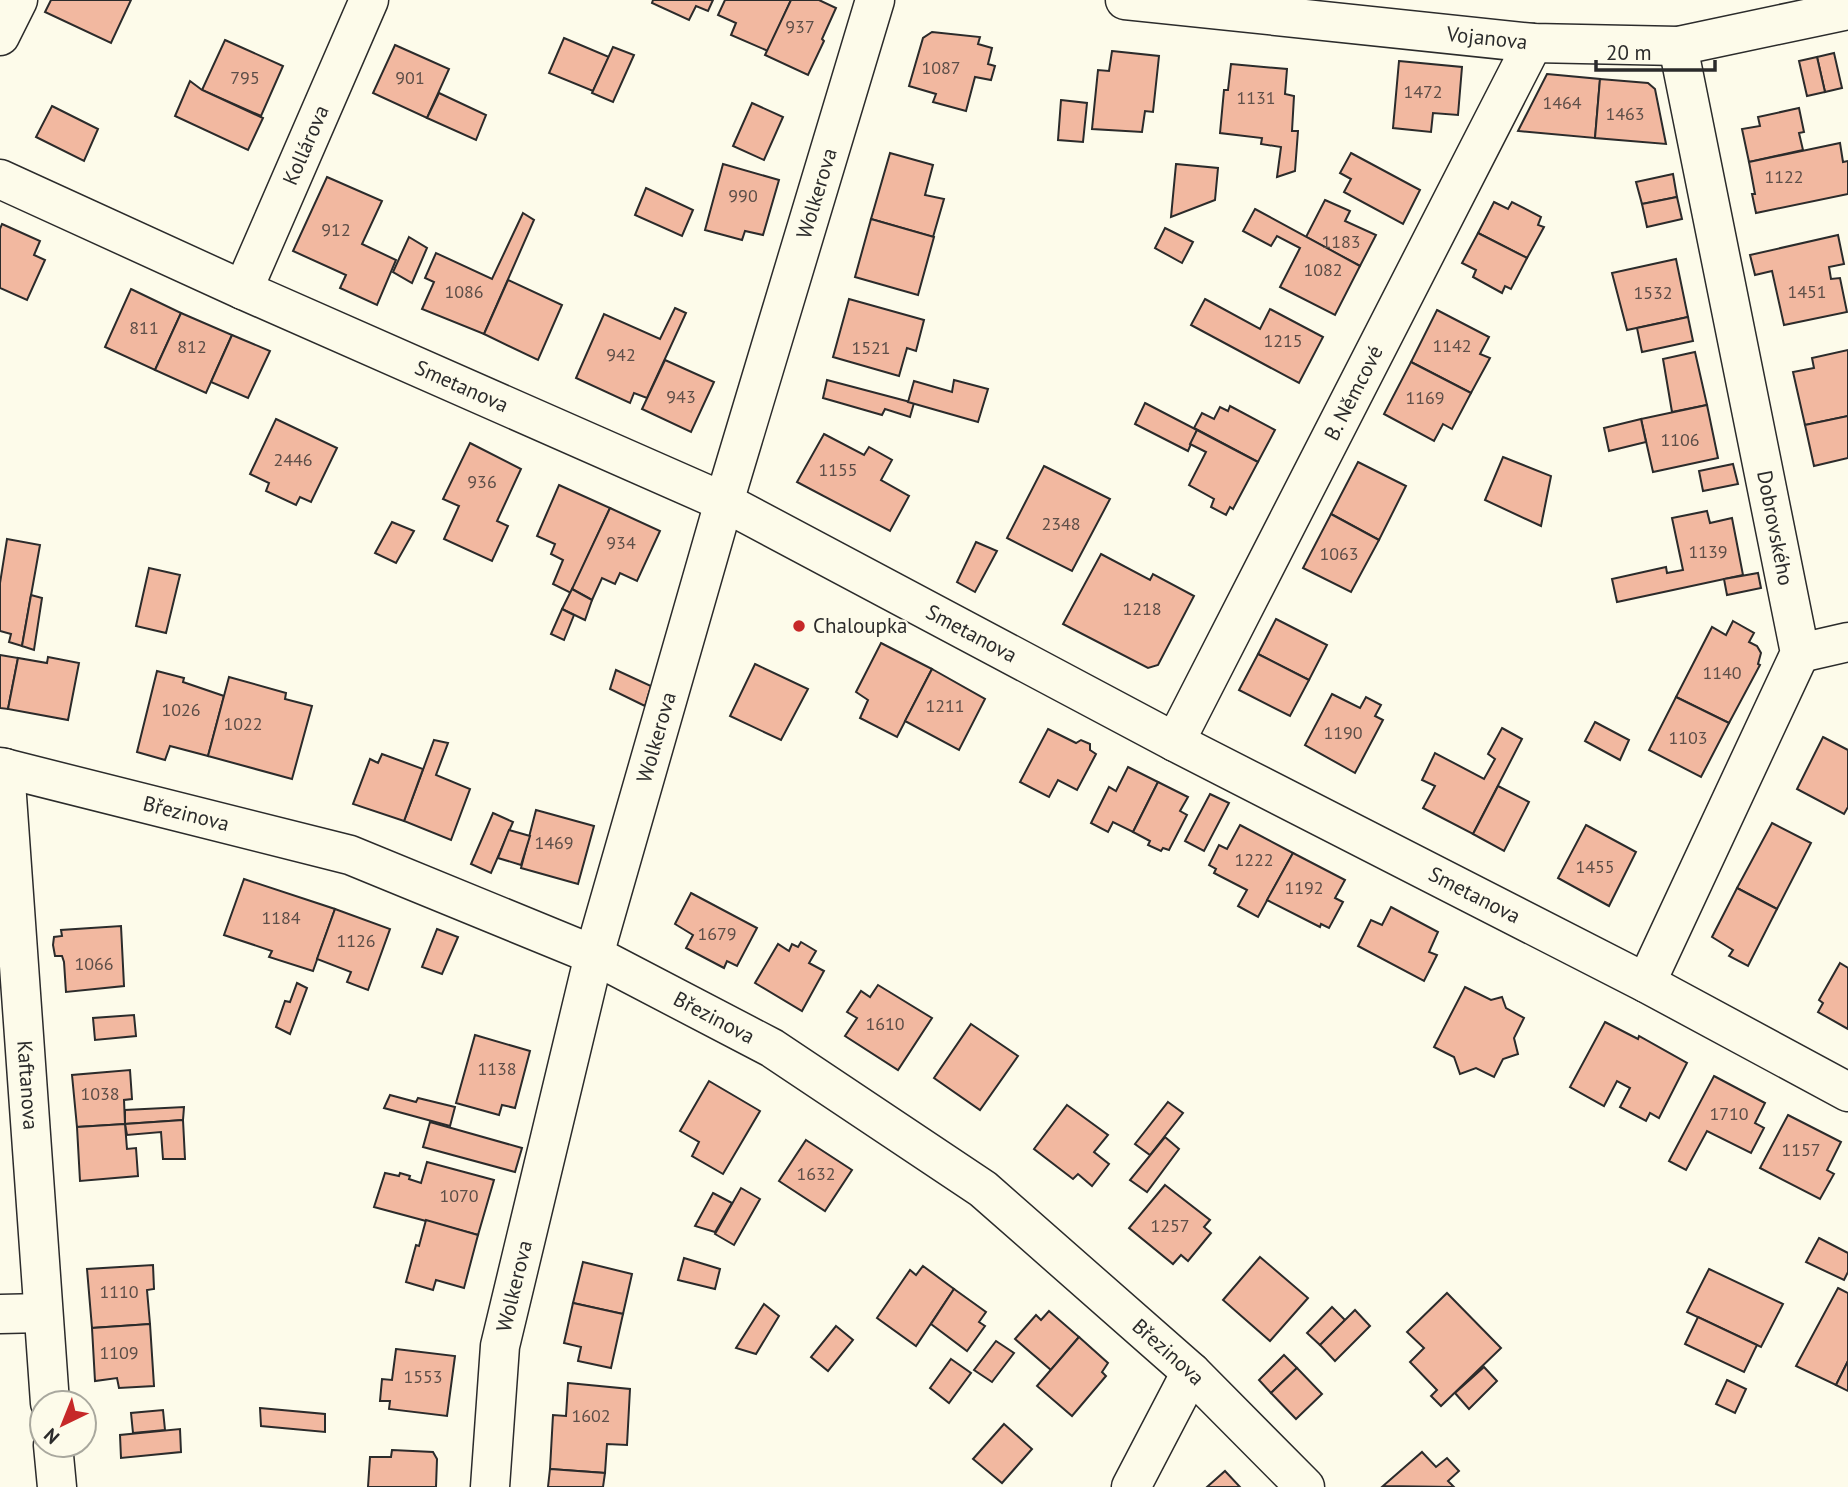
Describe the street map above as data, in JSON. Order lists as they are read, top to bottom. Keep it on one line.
{"streets":{"street":["Vojanova","Kollárova","Wolkerova","Smetanova","B. Němcové","Dobrovského","Březinova","Kaftanova"]},"crossings":[["Vojanova","B. Němcové"],["Vojanova","Dobrovského"],["Kollárova","Smetanova"],["Wolkerova","Smetanova"],["Wolkerova","Březinova"],["Smetanova","B. Němcové"],["Březinova","Kaftanova"]],"places":["Chaloupka"],"house_numbers":["937","1087","795","901","1472","1131","1464","1463","1122","990","912","1183","1082","1086","1451","1532","811","1215","1142","812","1521","942","943","1169","1106","2446","1155","936","2348","934","1139","1063","1218","1140","1211","1026","1022","1190","1103","1469","1222","1455","1192","1184","1679","1126","1066","1610","1138","1038","1710","1157","1632","1070","1257","1110","1109","1553","1602"],"scale_bar":"20 m","north":"bottom left"}
